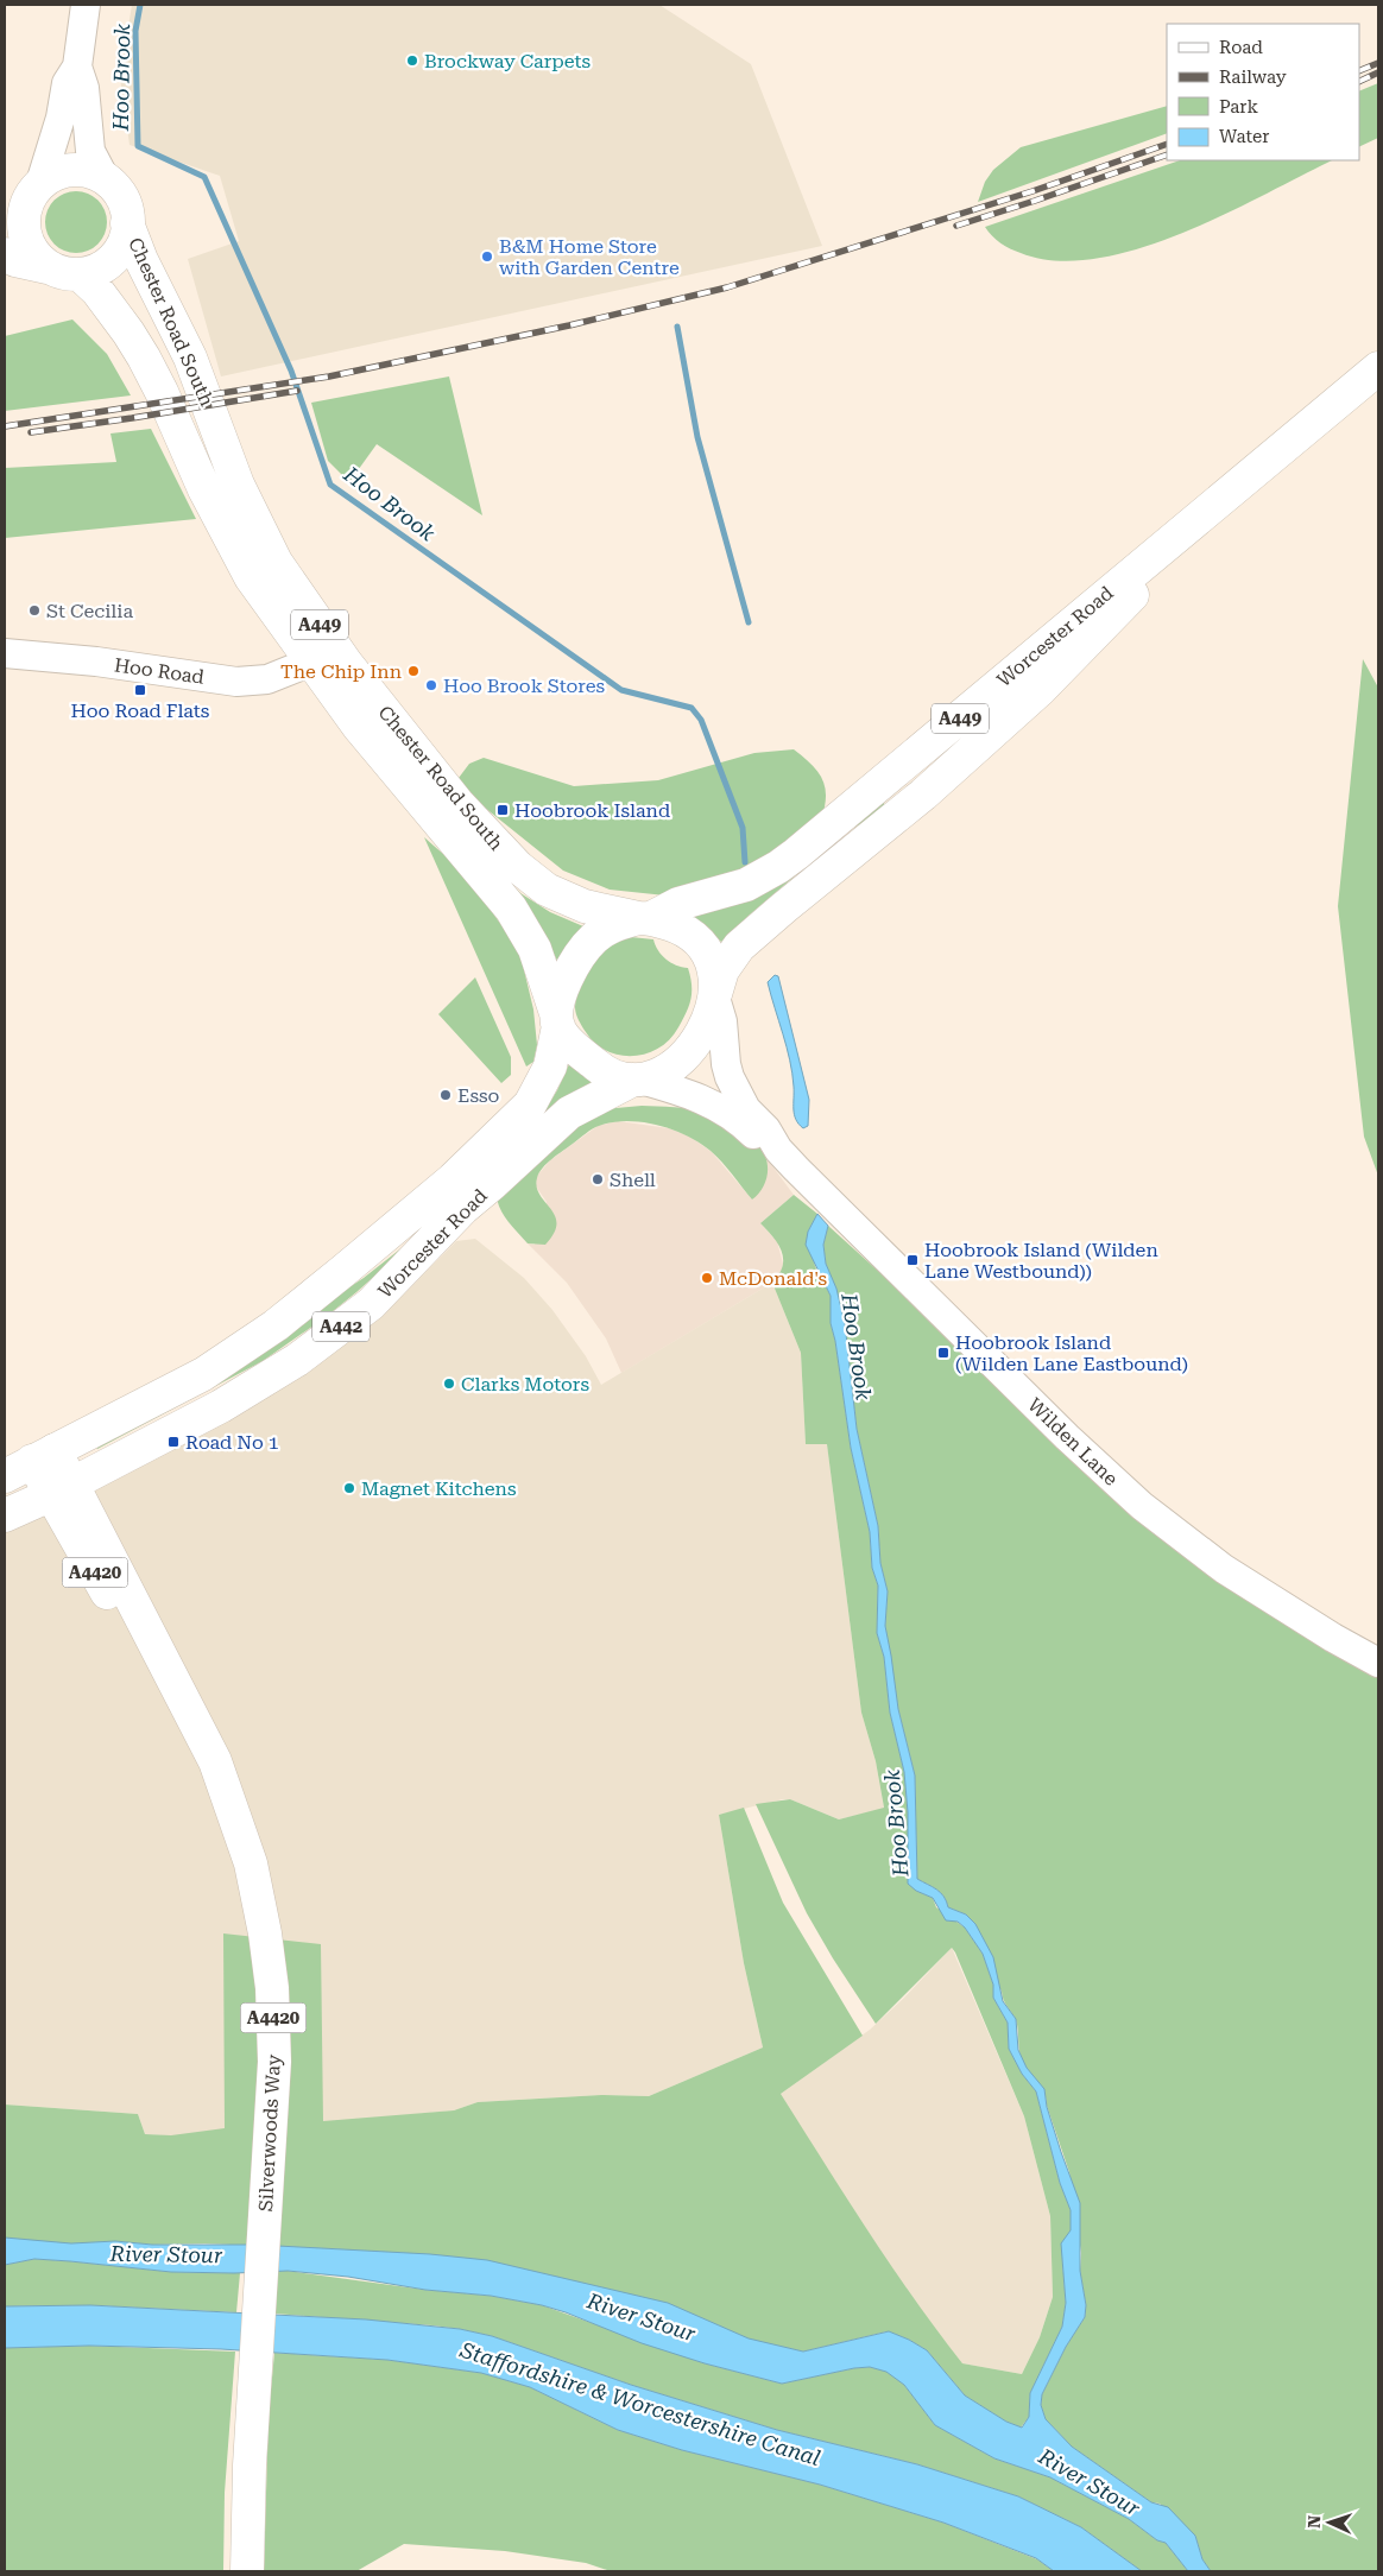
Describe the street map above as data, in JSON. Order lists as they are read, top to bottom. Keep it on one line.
{"streets":{"main road":["Chester Road South","A449","Worcester Road","A442","A4420","Silverwoods Way"],"street":["Hoo Road","Wilden Lane"]},"crossings":[["Chester Road South","A449"],["Chester Road South","Worcester Road"],["Chester Road South","Hoo Road"],["Chester Road South","Wilden Lane"],["Worcester Road","Wilden Lane"],["Worcester Road","Silverwoods Way"]],"water":["Hoo Brook","River Stour","Staffordshire & Worcestershire Canal"],"places":{"other":["Brockway Carpets","B&M Home Store with Garden Centre","St Cecilia","The Chip Inn","Hoo Brook Stores","Esso","Shell","McDonald's","Clarks Motors","Magnet Kitchens"],"transit":["Hoo Road Flats","Hoobrook Island","Hoobrook Island (Wilden Lane Westbound))","Hoobrook Island (Wilden Lane Eastbound)","Road No 1"]},"legend":["Road","Railway","Park","Water"],"north":"left"}
